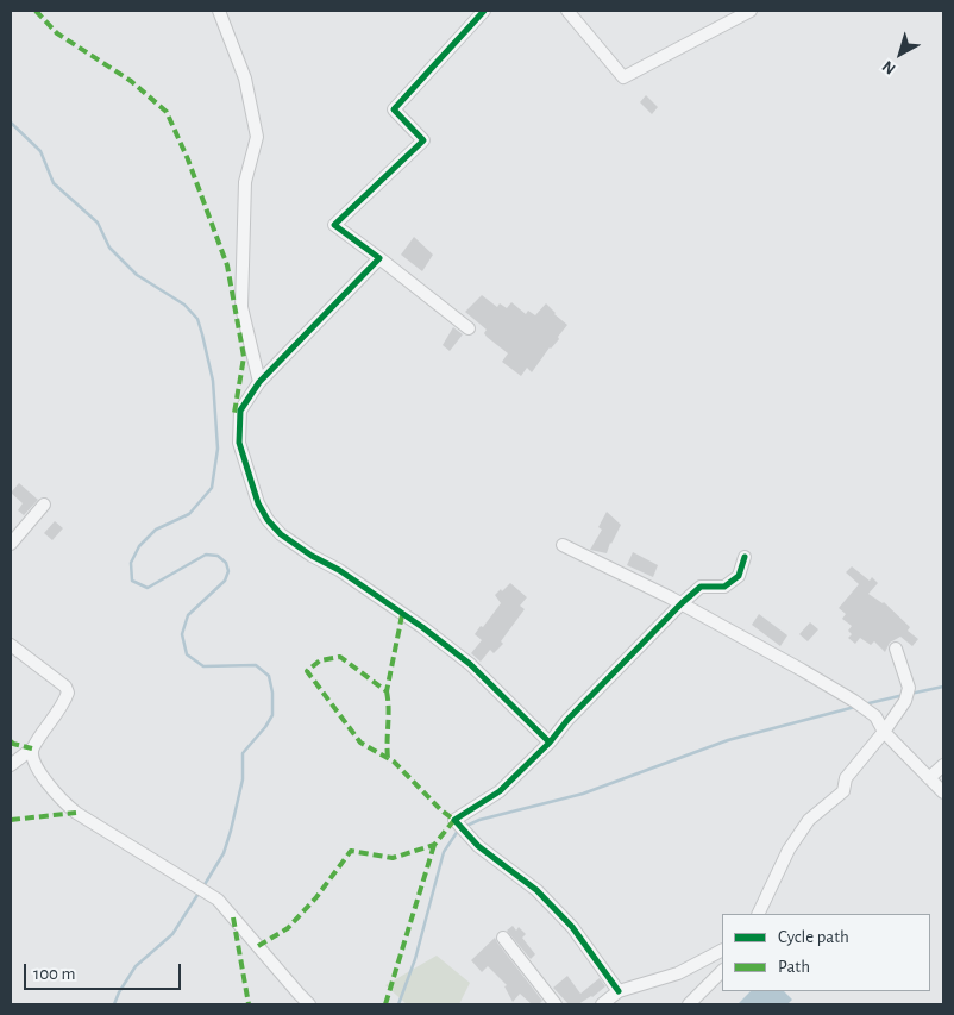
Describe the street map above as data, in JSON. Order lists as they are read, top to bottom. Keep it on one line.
{"legend":["Cycle path","Path"],"scale_bar":"100 m","north":"bottom left"}
